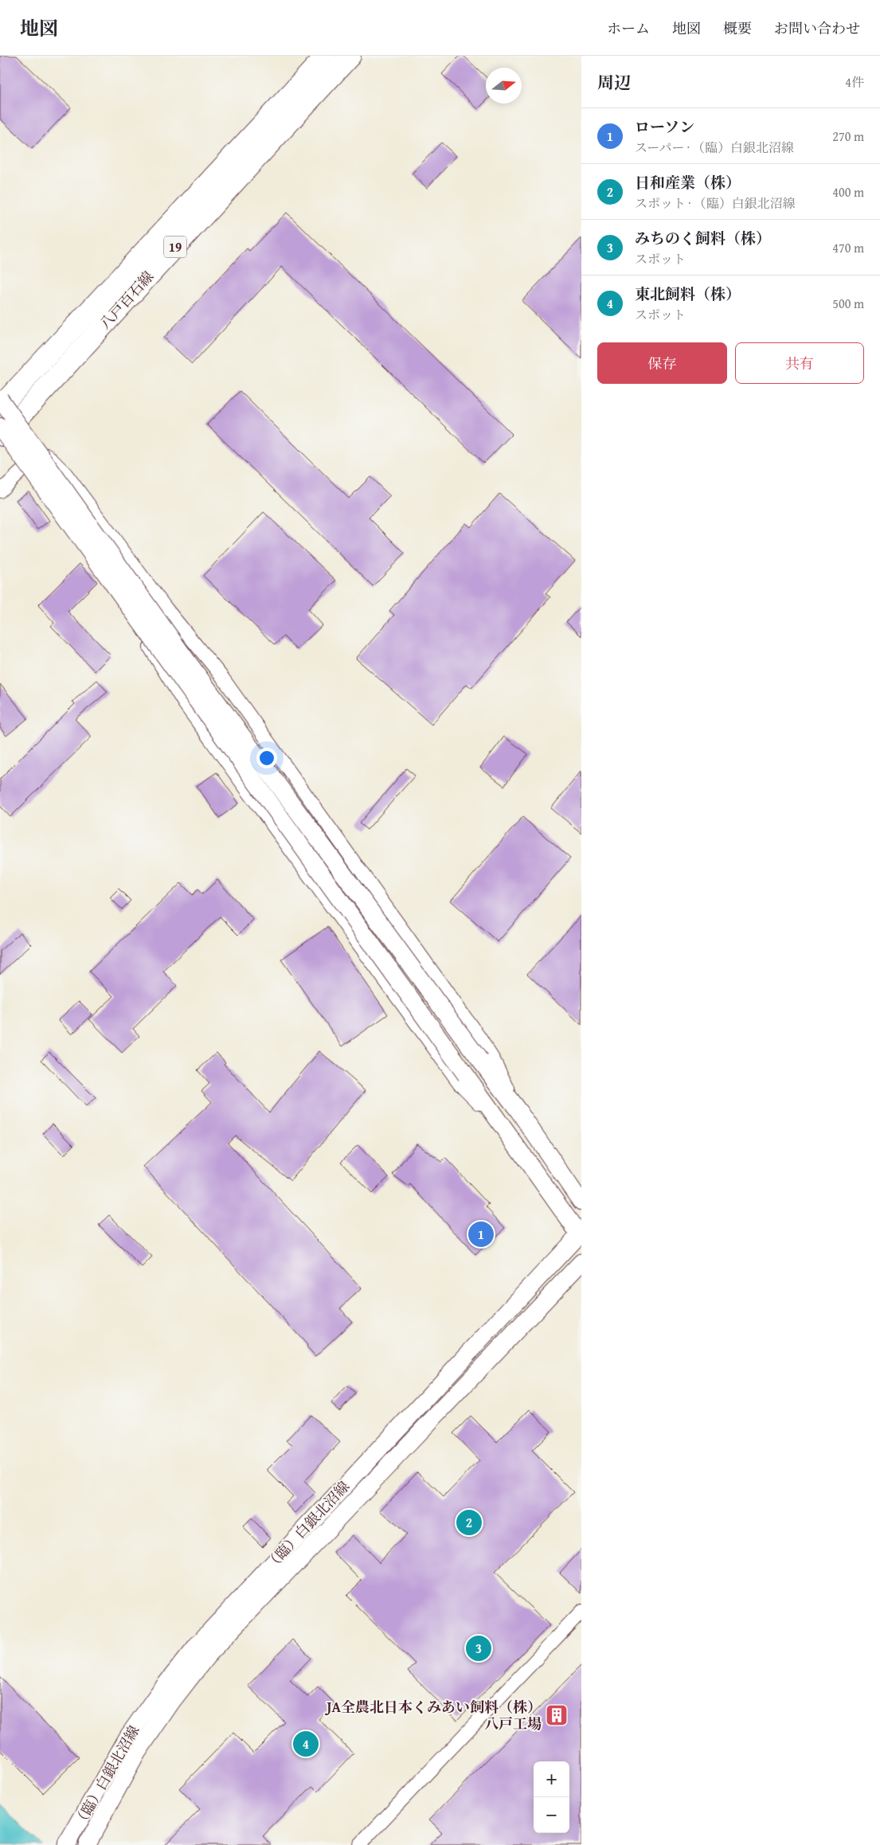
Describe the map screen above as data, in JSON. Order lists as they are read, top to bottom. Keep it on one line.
{"streets":{"main road":["19","八戸百石線"],"street":["（臨）白銀北沼線"]},"places":{"building":["JA全農北日本くみあい飼料（株） 八戸工場"]},"north":"right","page":{"header":"地図","nav":["ホーム","地図","概要","お問い合わせ"],"heading":["周辺","4件"],"list":[{"mark":"1","name":"ローソン","note":"スーパー · （臨）白銀北沼線","value":"270 m"},{"mark":"2","name":"日和産業（株）","note":"スポット · （臨）白銀北沼線","value":"400 m"},{"mark":"3","name":"みちのく飼料（株）","note":"スポット","value":"470 m"},{"mark":"4","name":"東北飼料（株）","note":"スポット","value":"500 m"}],"buttons":["保存","共有"],"pins":["1","2","3","4"],"map_buttons":["+","−"]}}
